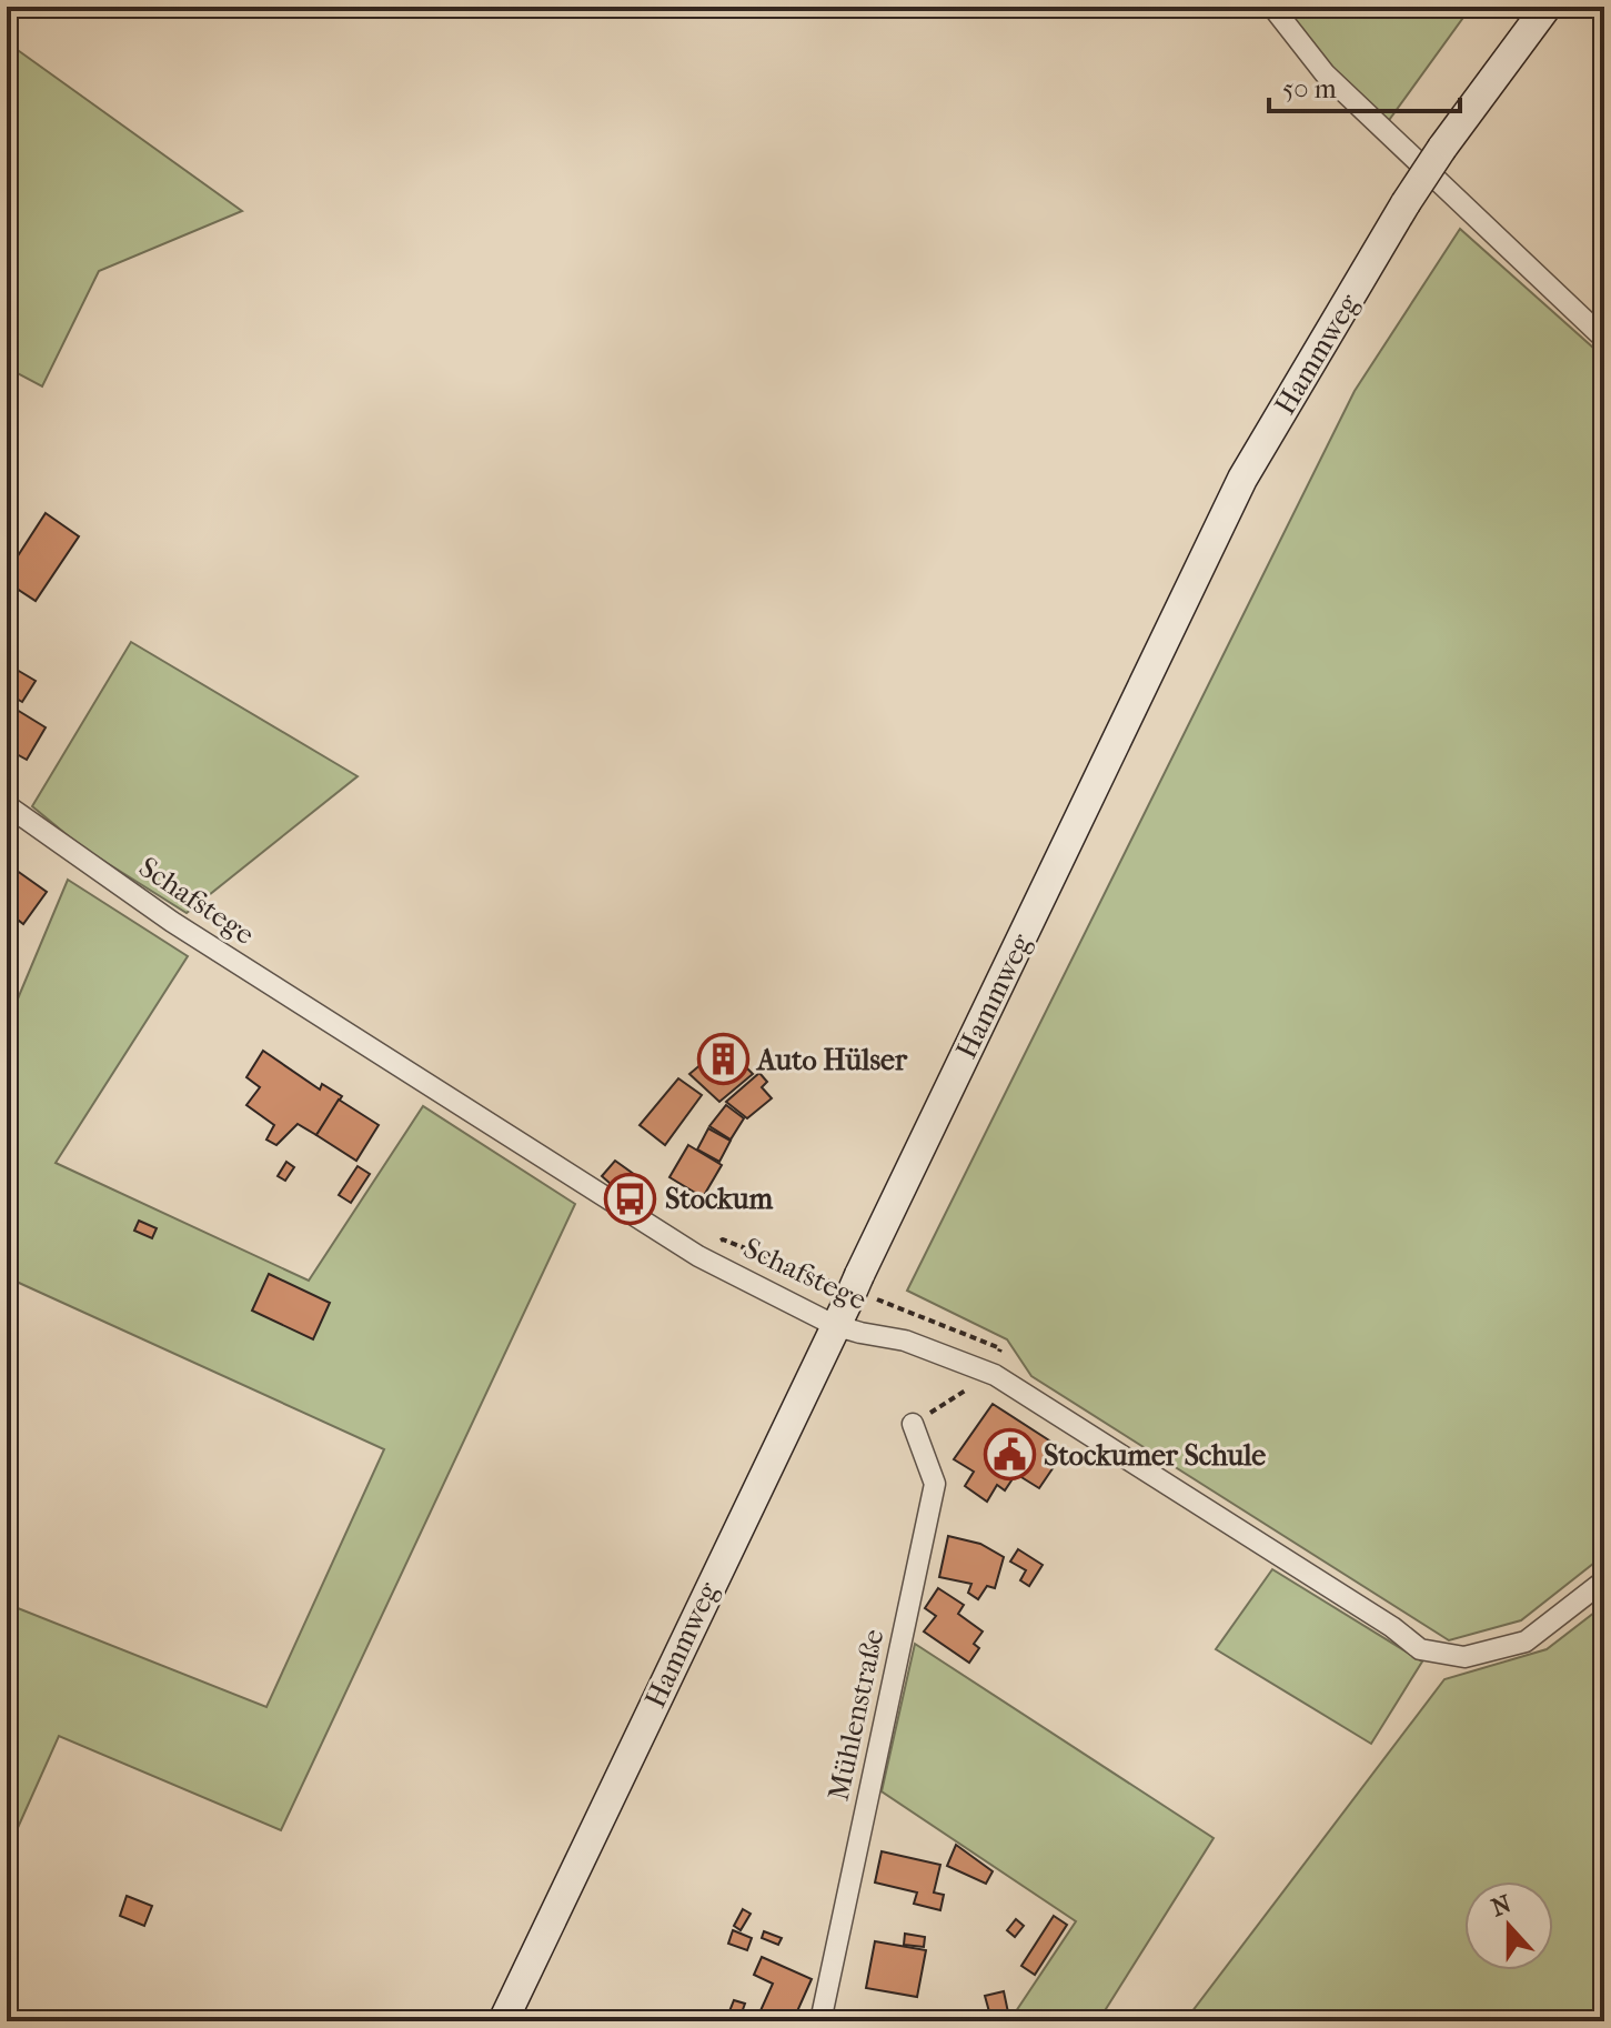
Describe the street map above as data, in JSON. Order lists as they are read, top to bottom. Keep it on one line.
{"streets":{"main road":["Hammweg"],"street":["Schafstege","Mühlenstraße"]},"crossings":[["Hammweg","Schafstege"]],"places":{"building":["Auto Hülser"],"bus stop":["Stockum"],"public building":["Stockumer Schule"]},"scale_bar":"50 m","north":"top"}
